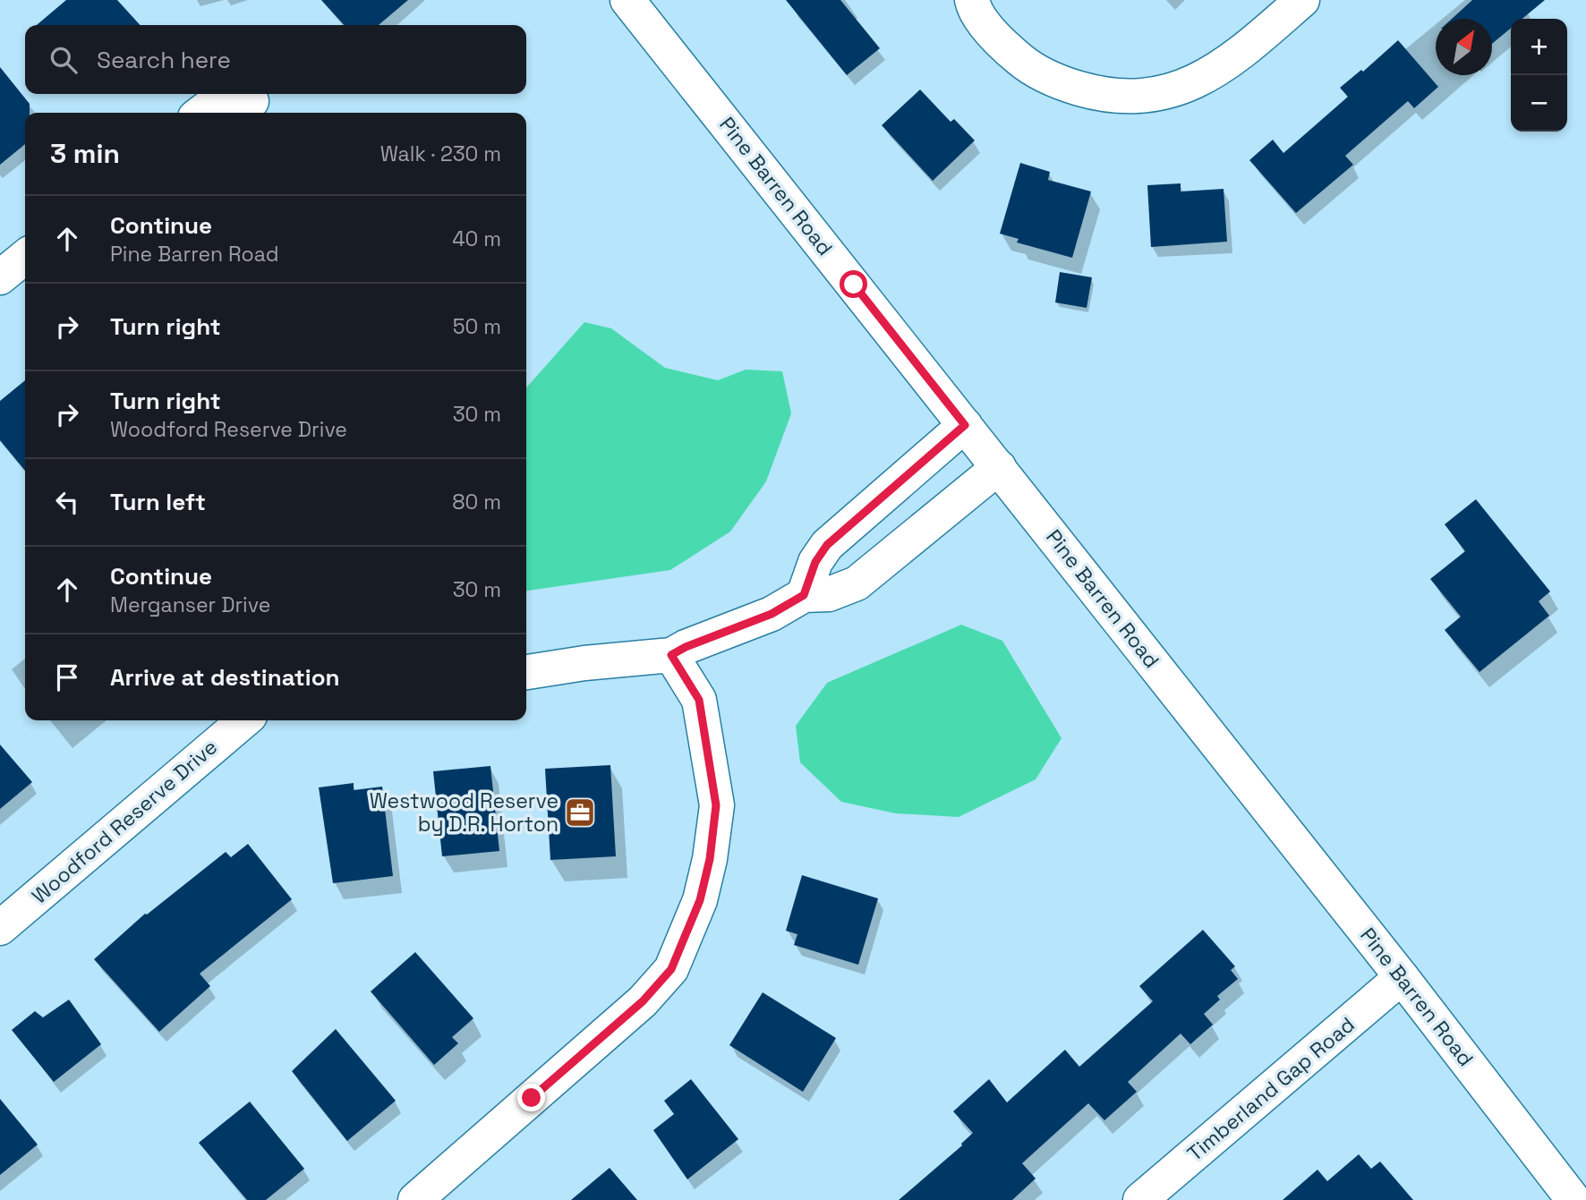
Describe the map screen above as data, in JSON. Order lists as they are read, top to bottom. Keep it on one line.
{"streets":{"street":["Pine Barren Road","Woodford Reserve Drive","Timberland Gap Road"]},"crossings":[["Pine Barren Road","Timberland Gap Road"]],"places":{"office":["Westwood Reserve by D.R. Horton"]},"north":"top right","page":{"map_buttons":["+","−"],"search":"Search here","heading":["3 min","Walk · 230 m"],"list":[["Continue","Pine Barren Road","40 m"],["Turn right","50 m"],["Turn right","Woodford Reserve Drive","30 m"],["Turn left","80 m"],["Continue","Merganser Drive","30 m"],"Arrive at destination"]}}
